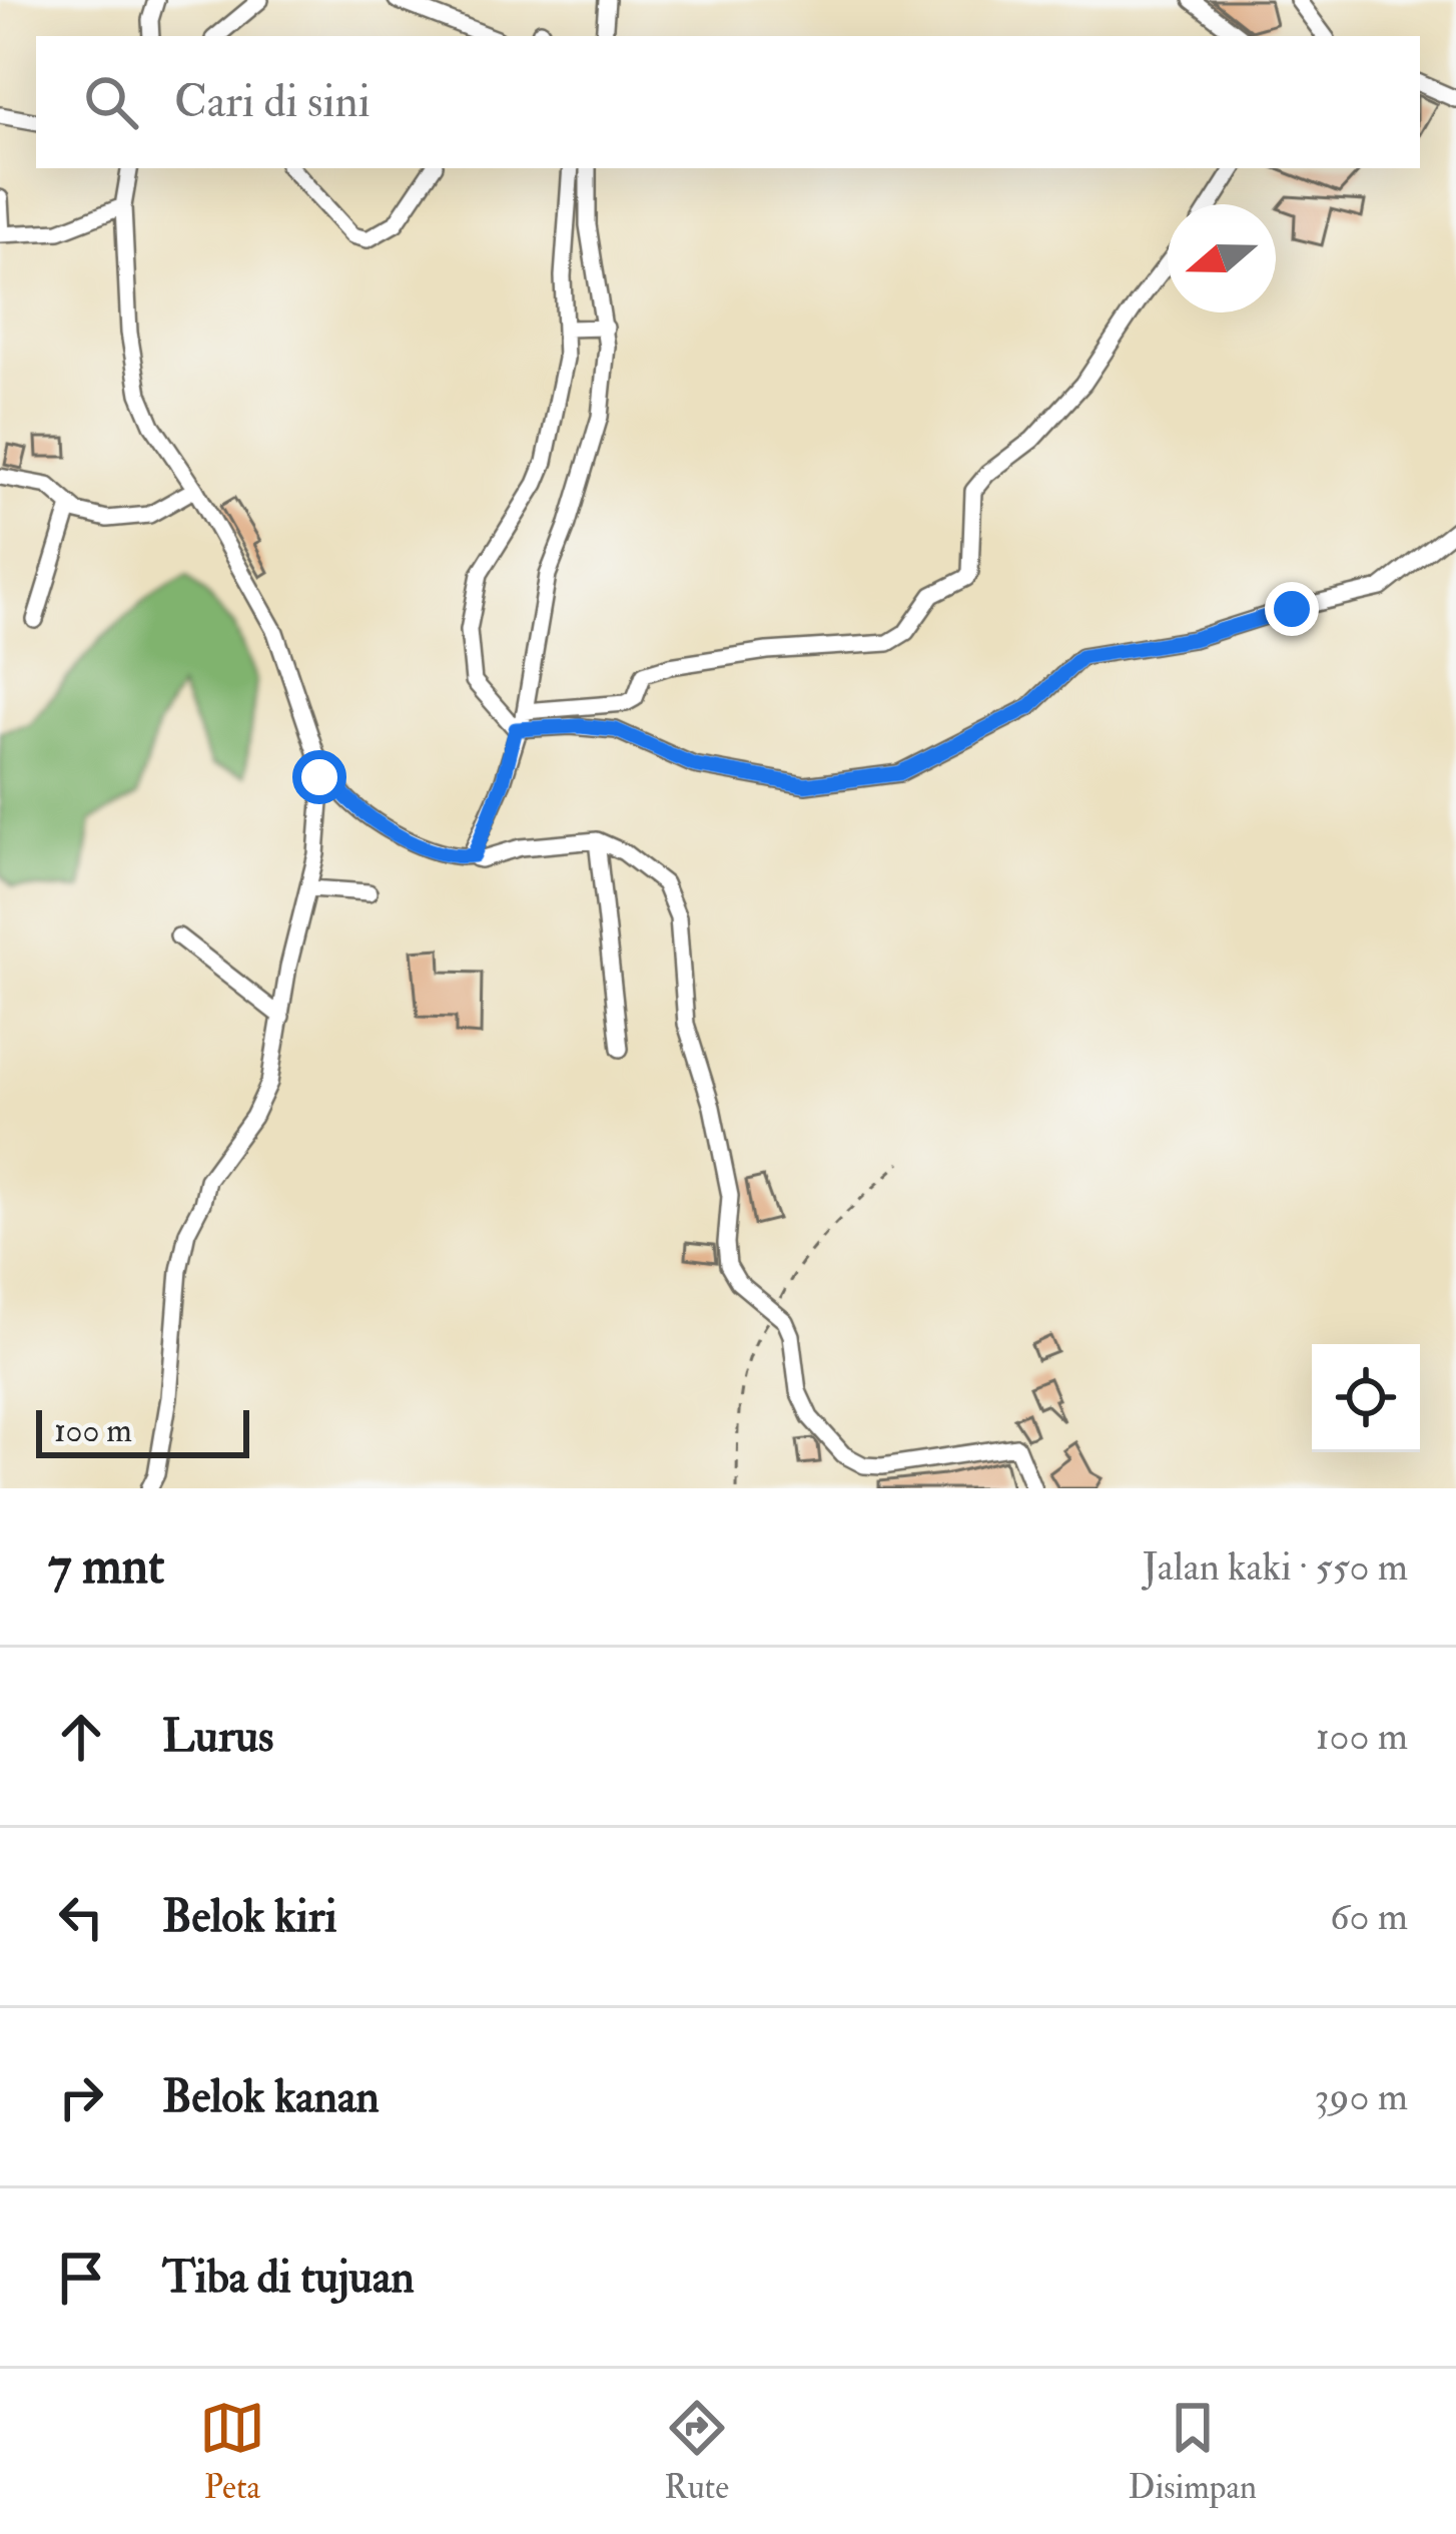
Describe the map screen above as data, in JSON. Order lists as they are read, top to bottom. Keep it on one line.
{"scale_bar":"100 m","north":"left","page":{"search":"Cari di sini","scale":"100 m","heading":["7 mnt","Jalan kaki · 550 m"],"list":[["Lurus","100 m"],["Belok kiri","60 m"],["Belok kanan","390 m"],"Tiba di tujuan"],"nav":["Peta","Rute","Disimpan"]}}
